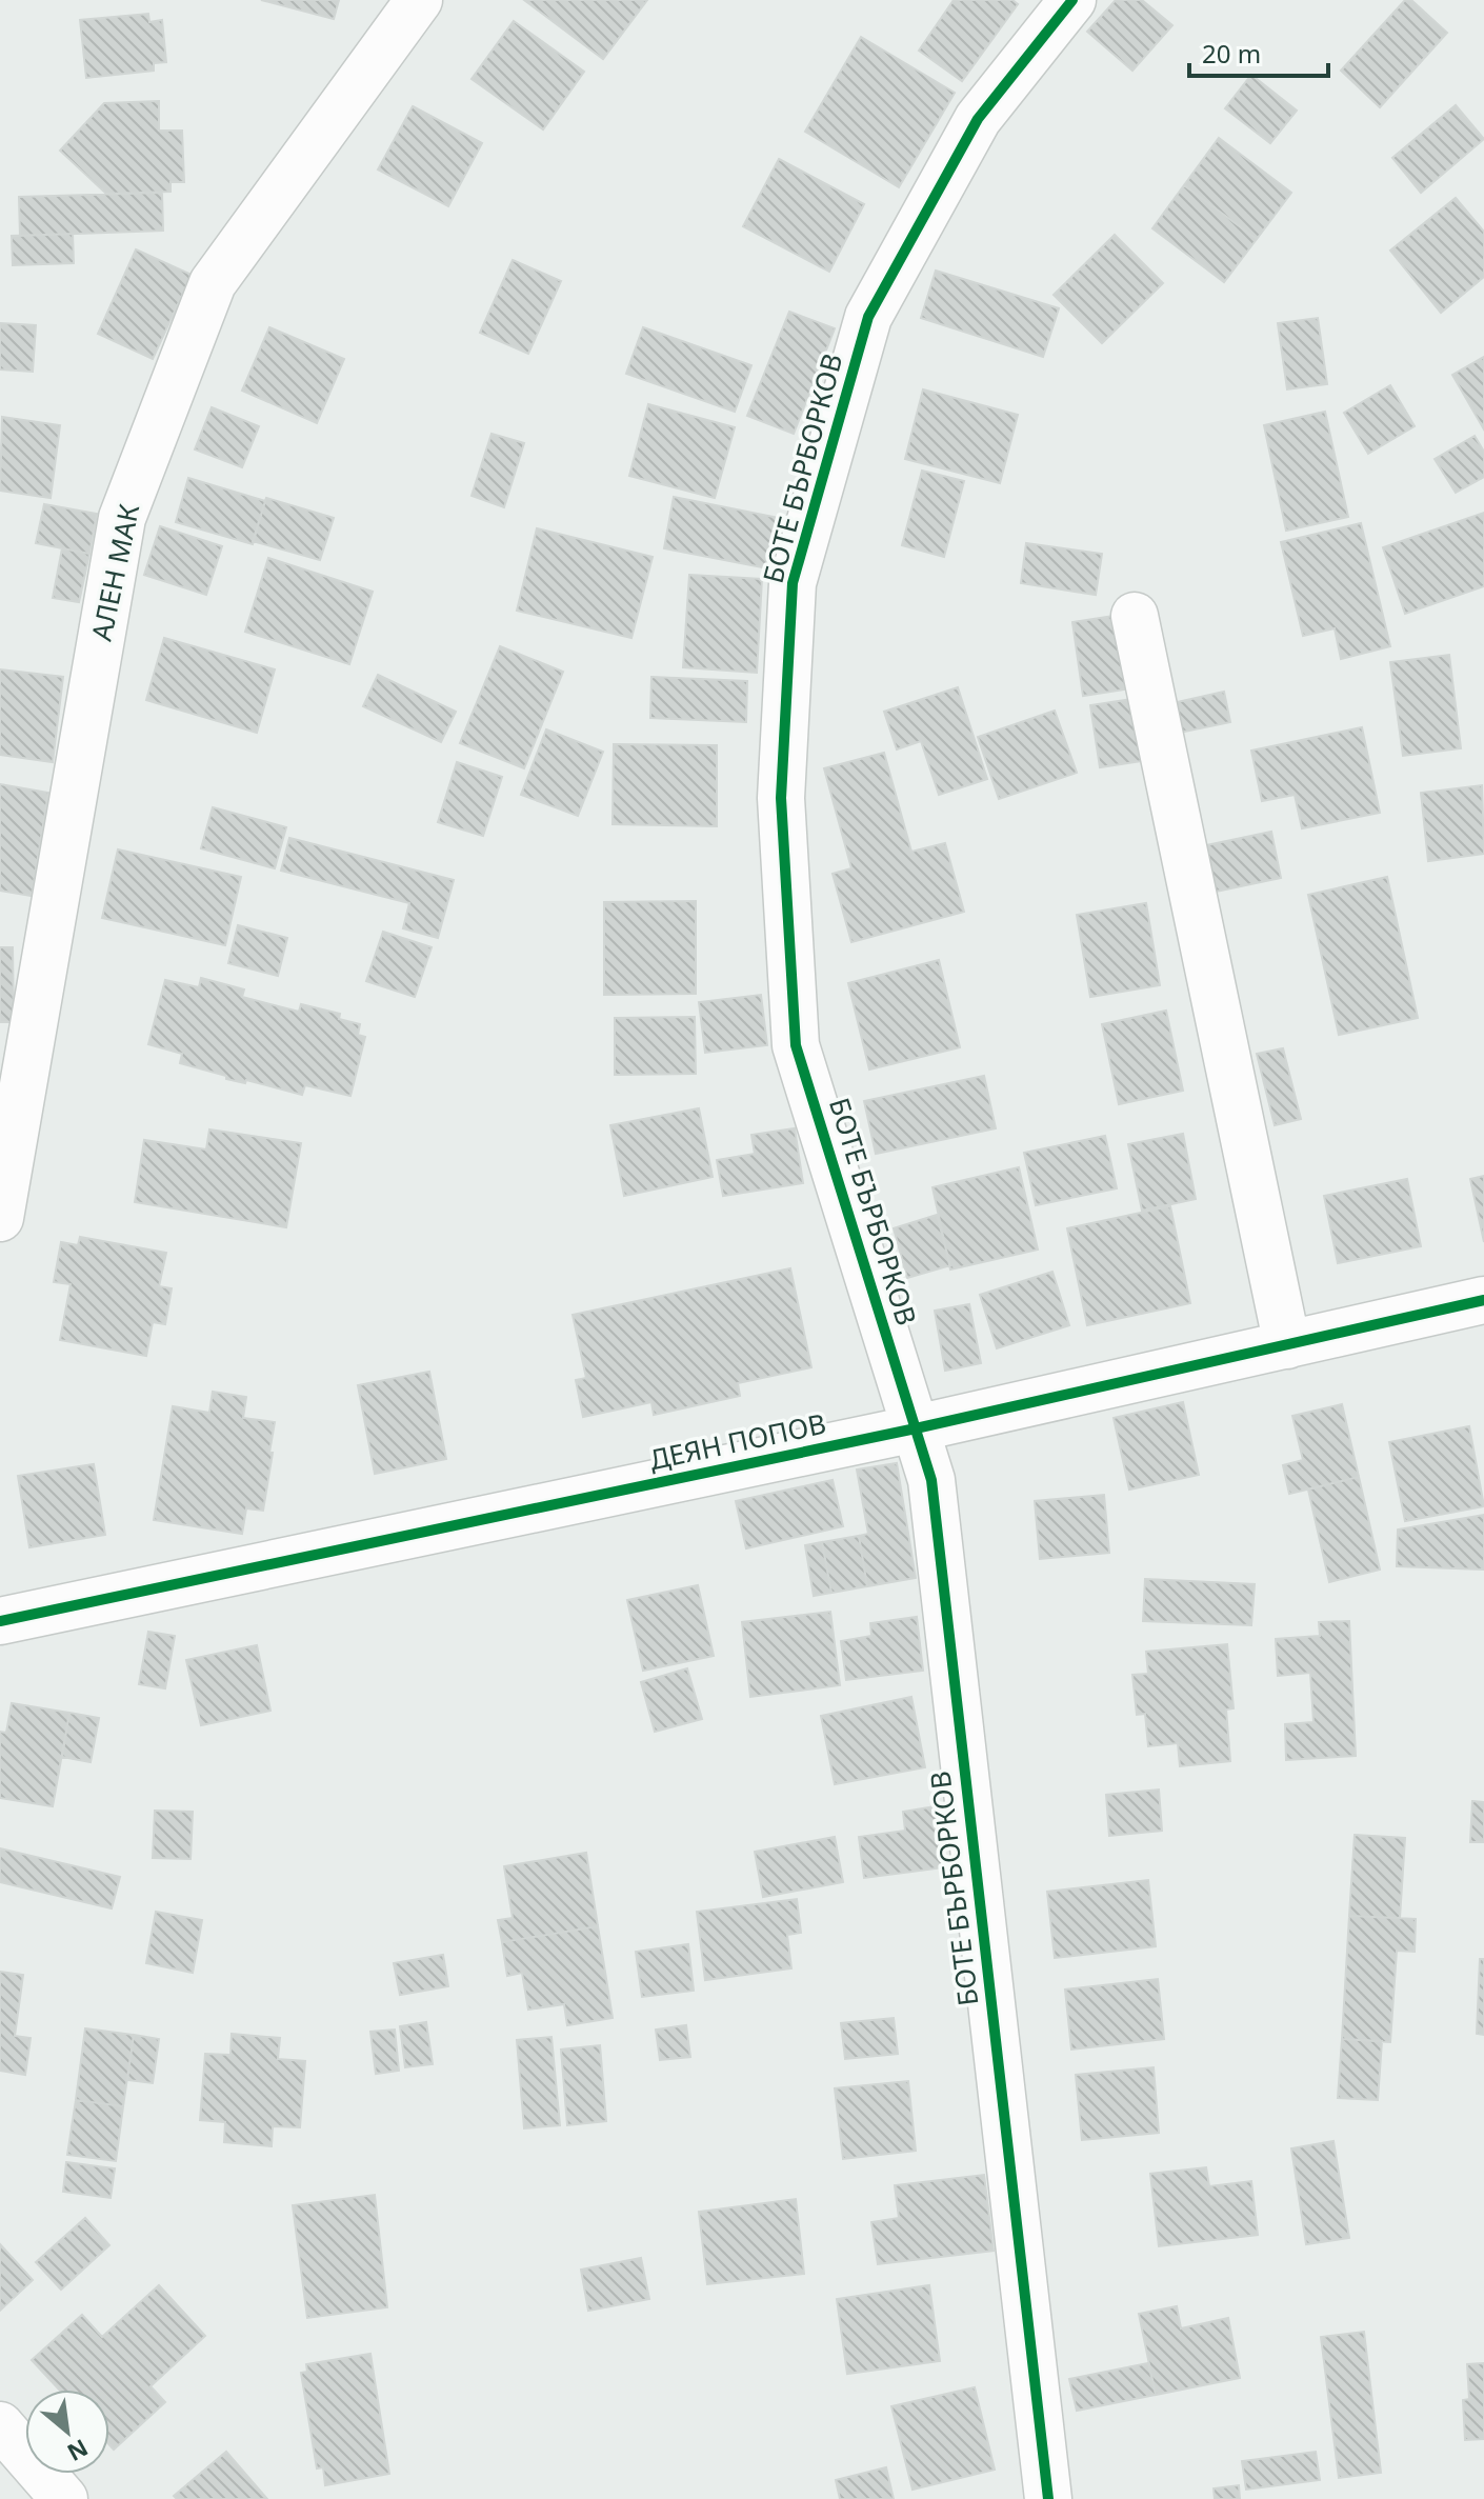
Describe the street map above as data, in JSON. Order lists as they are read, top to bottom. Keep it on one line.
{"streets":{"street":["БОТЕ БЪРБОРКОВ","АЛЕН МАК","ДЕЯН ПОПОВ"]},"crossings":[["БОТЕ БЪРБОРКОВ","ДЕЯН ПОПОВ"]],"scale_bar":"20 m","north":"bottom right"}
